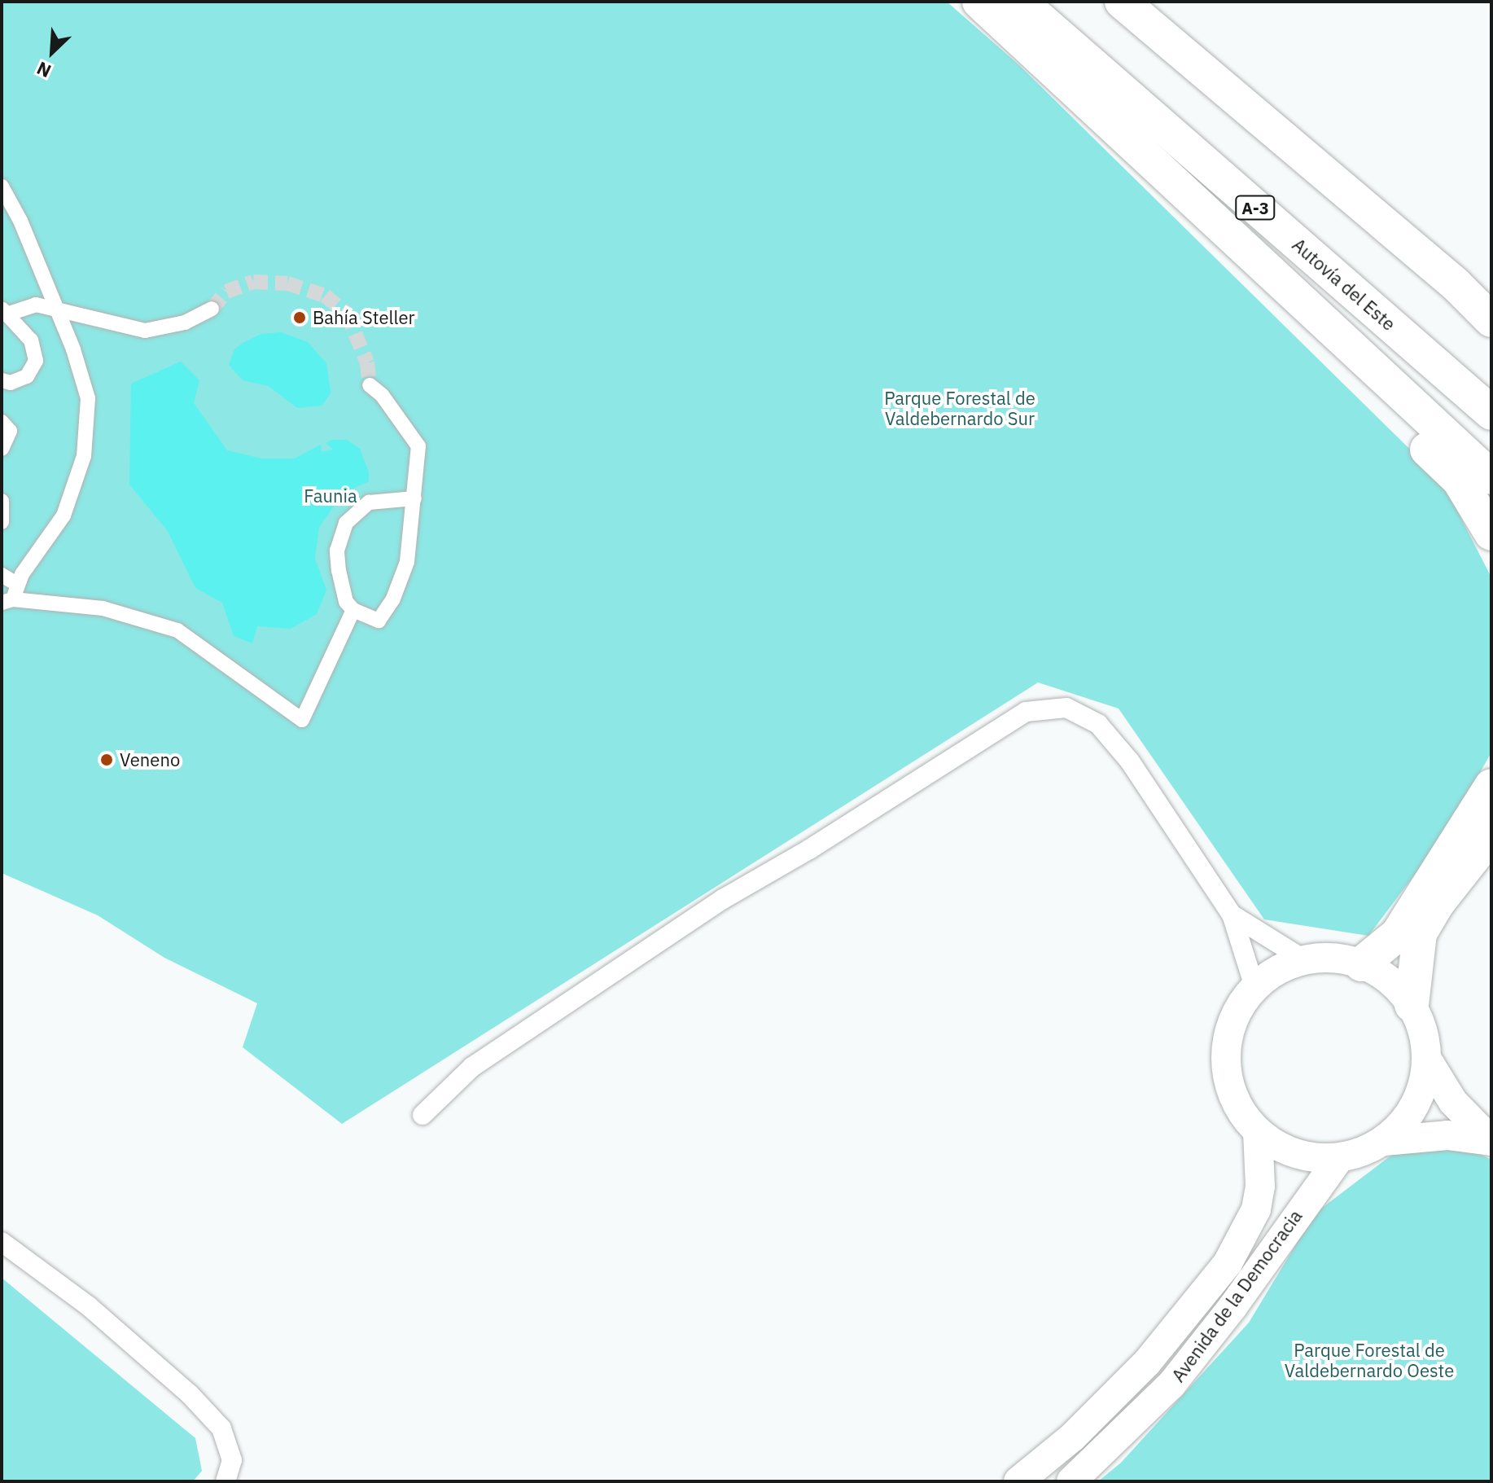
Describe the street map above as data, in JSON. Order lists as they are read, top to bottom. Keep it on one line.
{"streets":{"highway":["A-3","Autovía del Este"],"main road":["Avenida de la Democracia"]},"parks":["Parque Forestal de Valdebernardo Sur","Faunia","Parque Forestal de Valdebernardo Oeste"],"places":["Bahía Steller","Veneno"],"north":"bottom left"}
